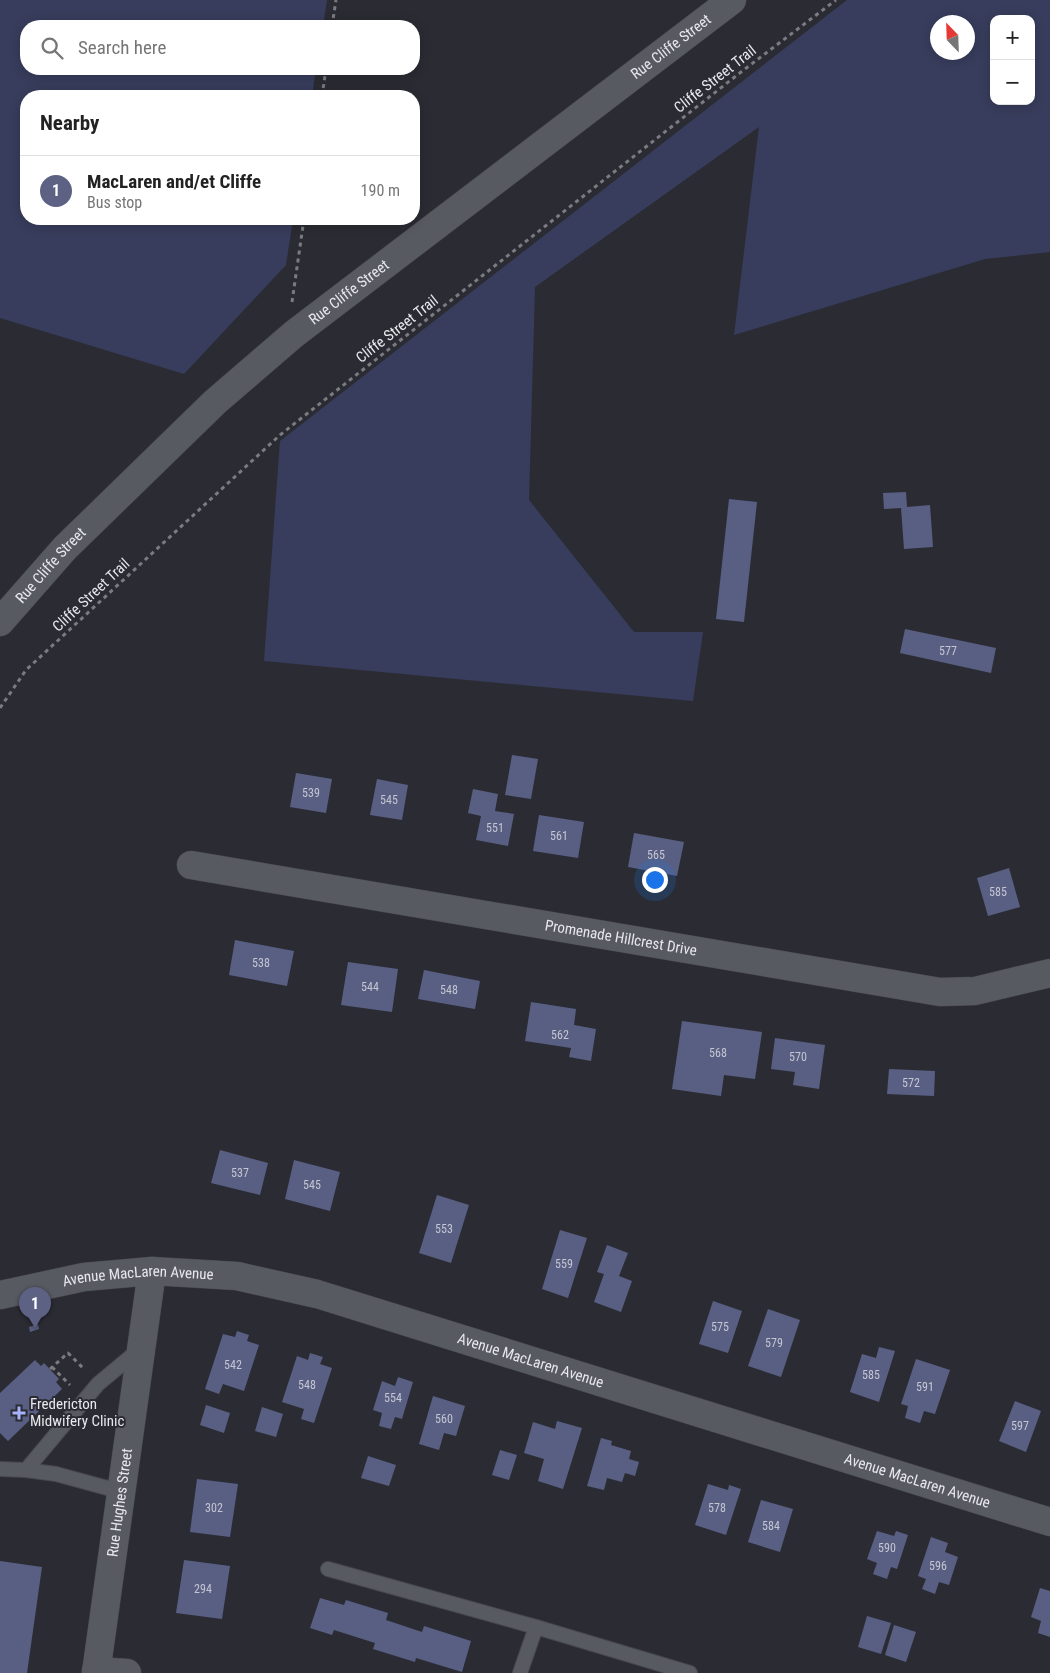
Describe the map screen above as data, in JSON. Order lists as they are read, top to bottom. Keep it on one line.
{"streets":{"street":["Rue Cliffe Street","Promenade Hillcrest Drive","Avenue MacLaren Avenue","Rue Hughes Street"],"path":["Cliffe Street Trail"]},"crossings":[["Avenue MacLaren Avenue","Rue Hughes Street"]],"places":{"health":["Fredericton Midwifery Clinic"]},"house_numbers":["577","539","545","551","561","565","585","538","544","548","562","568","570","572","537","545","553","559","575","579","542","585","548","591","554","560","597","302","578","584","590","596","294"],"north":"top left","page":{"map_buttons":["+","−"],"search":"Search here","heading":"Nearby","list":[{"mark":"1","name":"MacLaren and/et Cliffe","note":"Bus stop","value":"190 m"}],"pins":"1"}}
